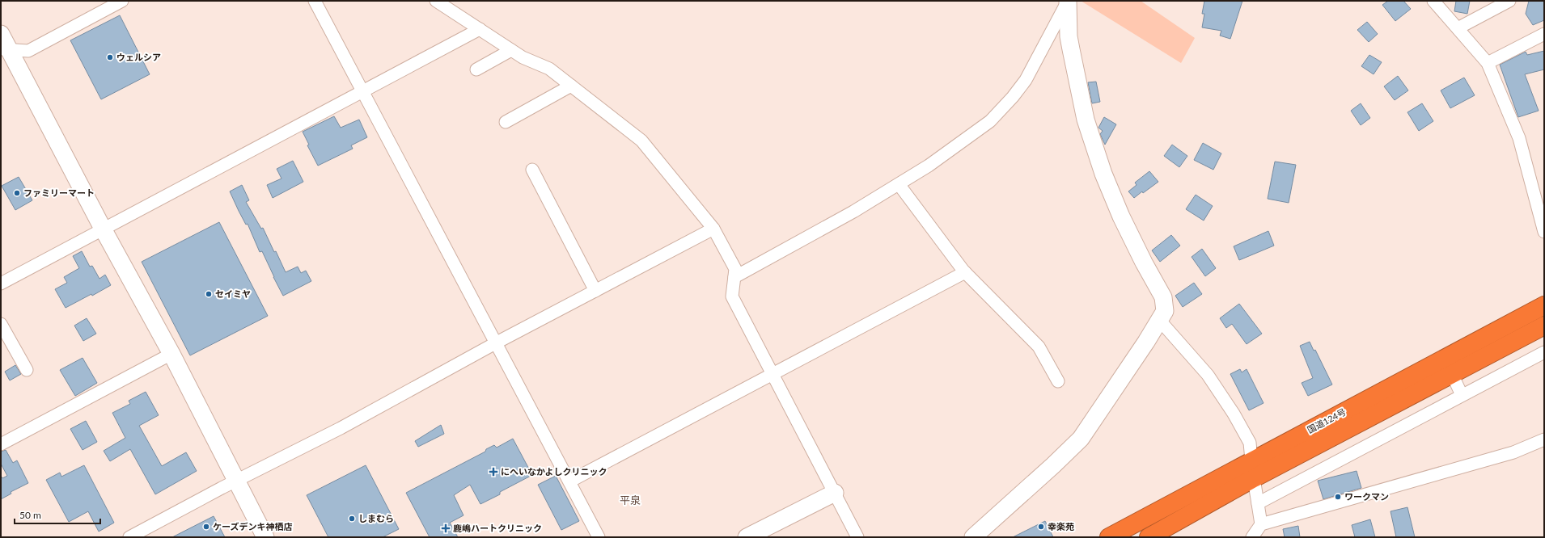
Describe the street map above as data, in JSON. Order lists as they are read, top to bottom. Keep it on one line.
{"streets":{"highway":["国道124号"]},"districts":["平泉"],"places":{"other":["ウェルシア","ファミリーマート","セイミヤ","ワークマン","しまむら","ケーズデンキ神栖店","幸楽苑"],"health":["にへいなかよしクリニック","鹿嶋ハートクリニック"]},"scale_bar":"50 m"}
